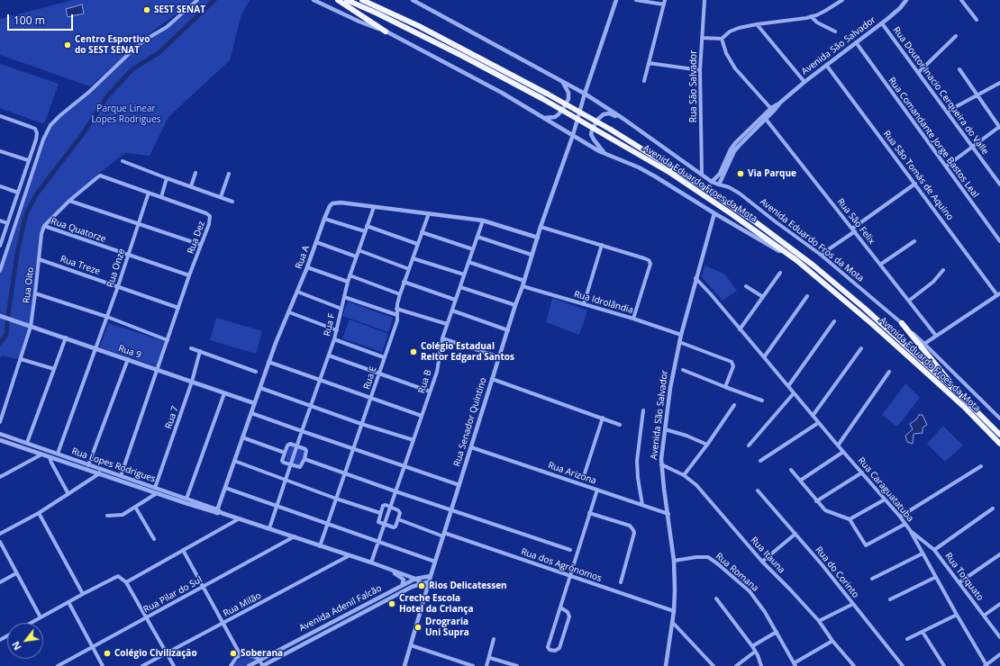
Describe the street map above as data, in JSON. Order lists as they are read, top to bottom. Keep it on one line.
{"streets":{"highway":["Avenida Eduardo Froes da Mota"],"street":["Avenida São Salvador","Rua São Salvador","Rua Doutor Inacio Cerqueira do Valle","Rua Comandante Jorge Bastos Leal","Rua São Tomás de Aquino","Rua São Felix","Rua Quatorze","Rua Dez","Avenida Eduardo Fros da Mota","Rua A","Rua Treze","Rua Onze","Rua Oito","Rua Idrolândia","Rua F","Rua 9","Rua E","Rua B","Rua 7","Rua Senador Quintino","Rua Lopes Rodrigues","Rua Arizona","Rua Caraguatatuba","Rua Itauna","Rua dos Agrônomos","Rua Romana","Rua do Corinto","Rua Torquato","Rua Pilar do Sul","Rua Milão","Avenida Adenil Falcão"]},"crossings":[["Avenida São Salvador","Rua Doutor Inacio Cerqueira do Valle"],["Avenida São Salvador","Rua Comandante Jorge Bastos Leal"],["Avenida São Salvador","Rua São Tomás de Aquino"],["Avenida São Salvador","Rua São Felix"],["Avenida São Salvador","Avenida Eduardo Fros da Mota"],["Avenida São Salvador","Rua Idrolândia"],["Avenida São Salvador","Rua Arizona"],["Avenida São Salvador","Rua Caraguatatuba"],["Avenida São Salvador","Rua Itauna"],["Avenida São Salvador","Rua dos Agrônomos"],["Avenida São Salvador","Rua Romana"],["Rua Quatorze","Rua Dez"],["Rua Quatorze","Rua Onze"],["Rua Quatorze","Rua Oito"],["Rua Dez","Rua Treze"],["Rua Dez","Rua Onze"],["Rua Dez","Rua 9"],["Rua Dez","Rua Lopes Rodrigues"],["Rua A","Rua F"],["Rua A","Rua 9"],["Rua A","Rua E"],["Rua A","Rua B"],["Rua A","Rua Senador Quintino"],["Rua A","Rua Lopes Rodrigues"],["Rua Treze","Rua Onze"],["Rua Treze","Rua Oito"],["Rua Onze","Rua 9"],["Rua Onze","Rua Lopes Rodrigues"],["Rua Oito","Rua 9"],["Rua Idrolândia","Rua Senador Quintino"],["Rua 9","Rua 7"],["Rua E","Rua Lopes Rodrigues"],["Rua 7","Rua Lopes Rodrigues"],["Rua Senador Quintino","Rua Arizona"],["Rua Senador Quintino","Rua dos Agrônomos"],["Rua Senador Quintino","Avenida Adenil Falcão"],["Rua Lopes Rodrigues","Rua Pilar do Sul"],["Rua Lopes Rodrigues","Rua Milão"],["Rua Lopes Rodrigues","Avenida Adenil Falcão"],["Rua Caraguatatuba","Rua Torquato"]],"parks":["Parque Linear Lopes Rodrigues"],"places":["SEST SENAT","Centro Esportivo do SEST SENAT","Via Parque","Colégio Estadual Reitor Edgard Santos","Rios Delicatessen","Creche Escola Hotel da Criança","Drograria Uni Supra","Colégio Civilização","Soberana"],"scale_bar":"100 m","north":"bottom left"}
